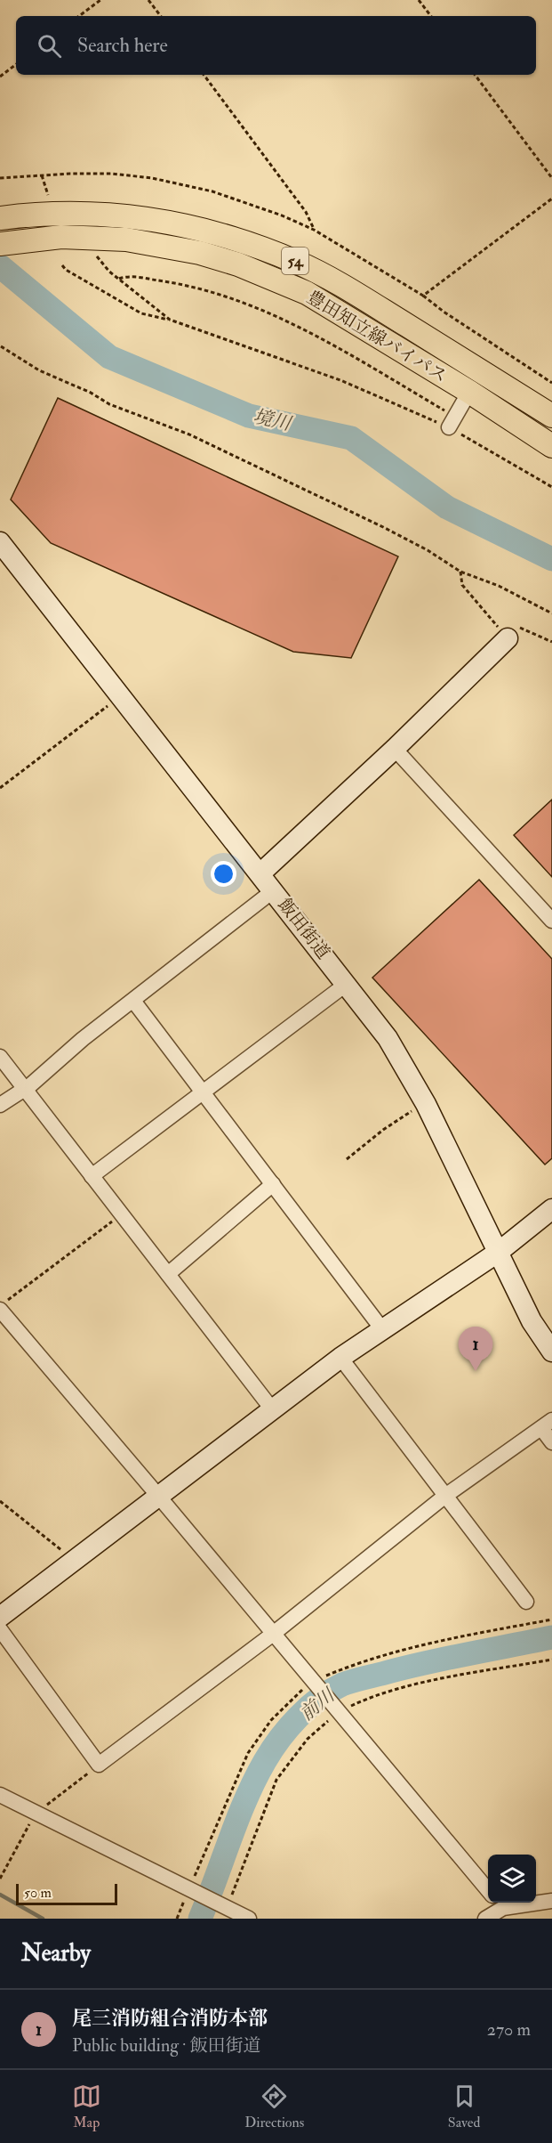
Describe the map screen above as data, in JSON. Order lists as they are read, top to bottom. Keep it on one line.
{"streets":{"main road":["54","豊田知立線バイパス"],"street":["飯田街道"]},"water":["境川","前川"],"scale_bar":"50 m","page":{"search":"Search here","pins":"1","scale":"50 m","heading":"Nearby","list":[{"mark":"1","name":"尾三消防組合消防本部","note":"Public building · 飯田街道","value":"270 m"}],"nav":["Map","Directions","Saved"]}}
